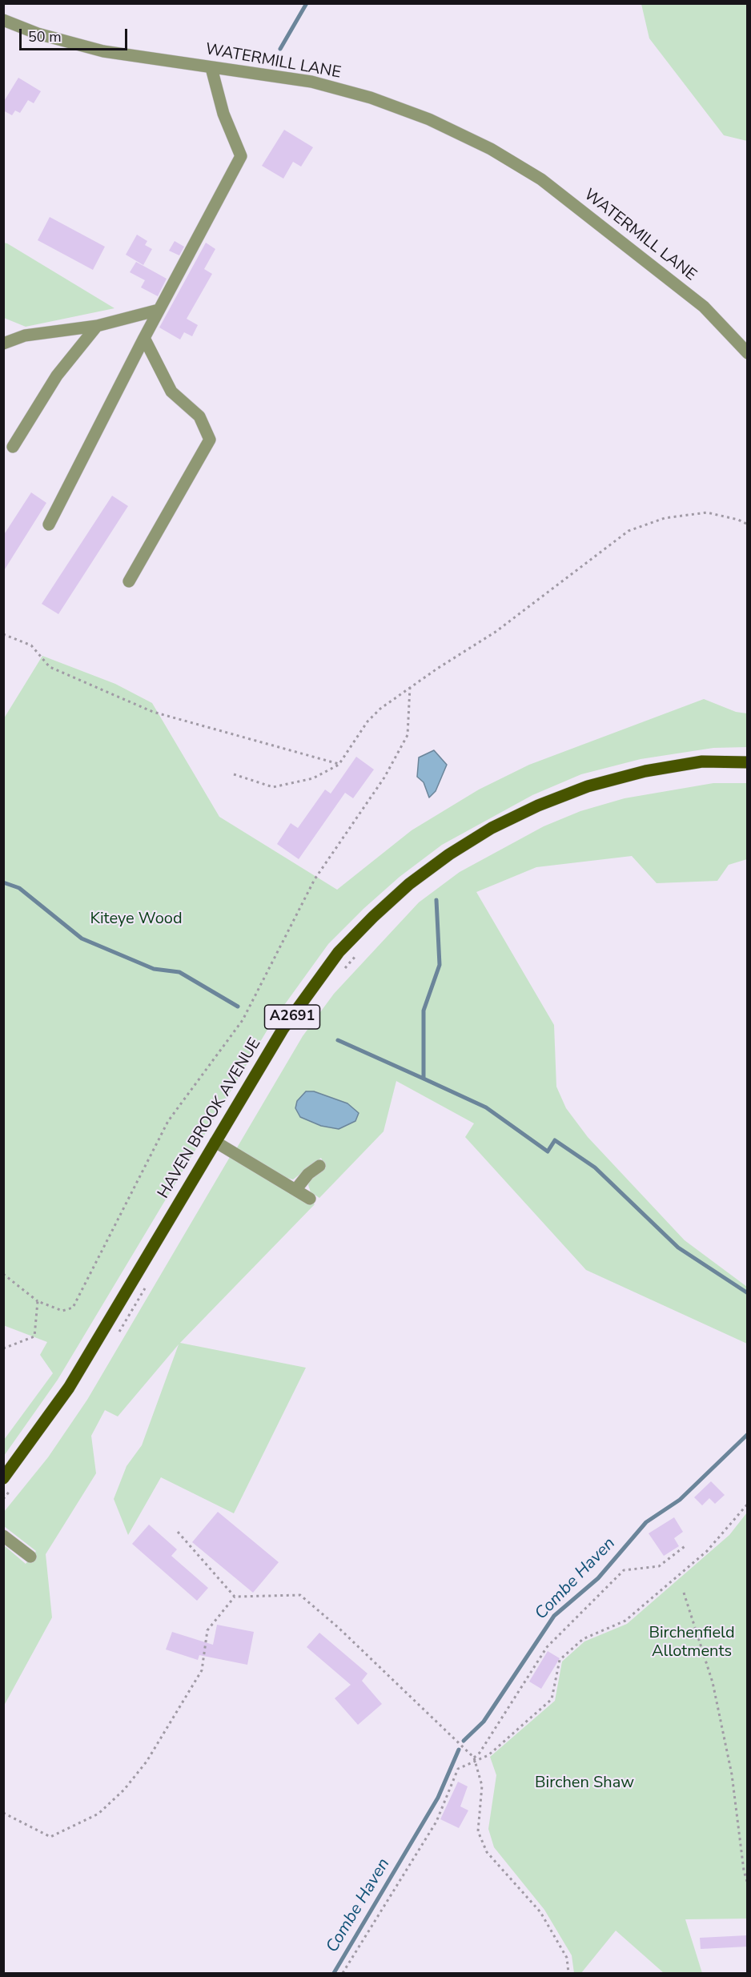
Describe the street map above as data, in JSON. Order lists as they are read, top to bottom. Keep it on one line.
{"streets":{"main road":["A2691","HAVEN BROOK AVENUE"],"street":["WATERMILL LANE"]},"water":["Combe Haven"],"parks":["Kiteye Wood","Birchenfield Allotments","Birchen Shaw"],"scale_bar":"50 m"}
